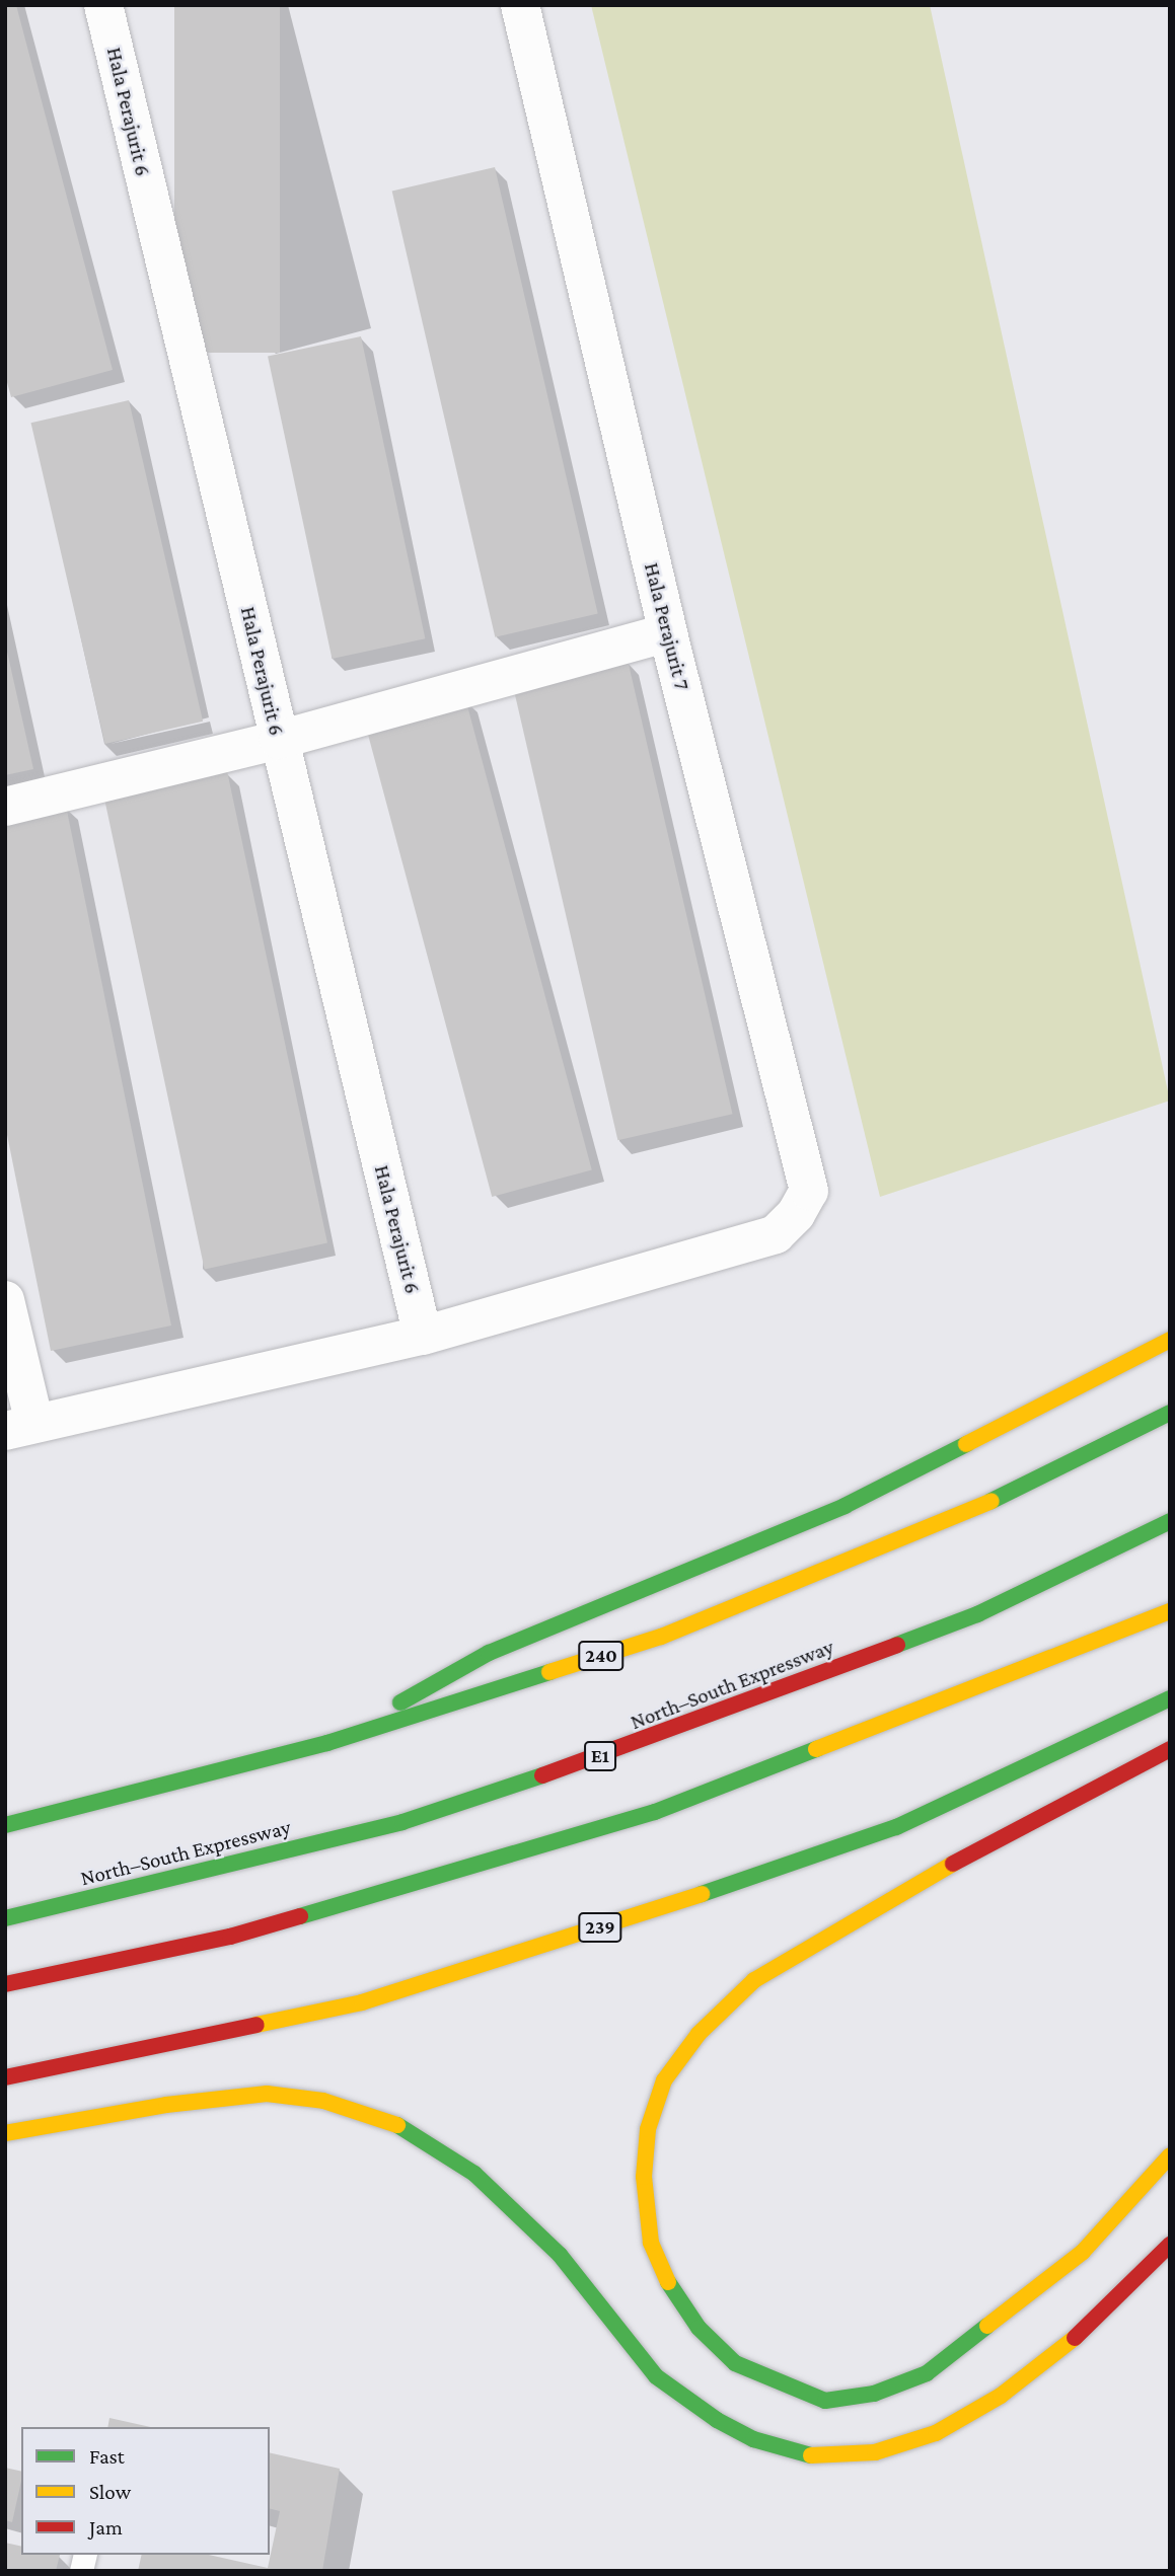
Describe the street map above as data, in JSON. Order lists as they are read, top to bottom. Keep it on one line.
{"streets":{"main road":["240","North–South Expressway","E1","239"],"street":["Hala Perajurit 6","Hala Perajurit 7"]},"crossings":[["Hala Perajurit 6","Hala Perajurit 7"]],"legend":["Fast","Slow","Jam"]}
